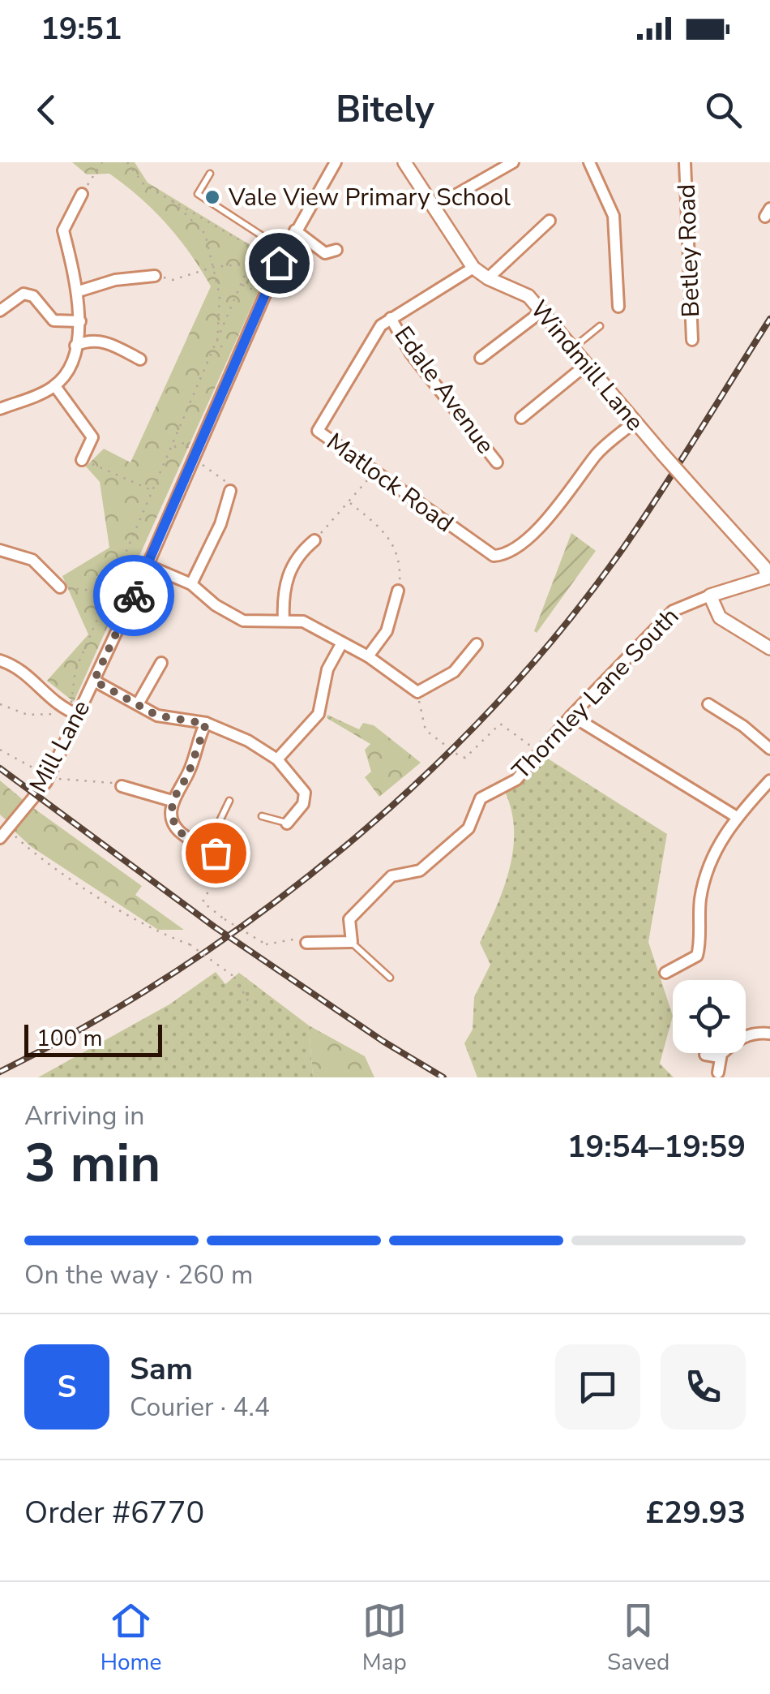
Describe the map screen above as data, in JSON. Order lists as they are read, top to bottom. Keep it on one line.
{"streets":{"street":["Betley Road","Windmill Lane","Edale Avenue","Matlock Road","Thornley Lane South","Mill Lane"]},"crossings":[["Windmill Lane","Matlock Road"],["Windmill Lane","Thornley Lane South"],["Edale Avenue","Matlock Road"]],"places":["Vale View Primary School"],"scale_bar":"100 m","page":{"status":"19:51","header":"Bitely","scale":"100 m","heading":["3 min","Arriving in","19:54–19:59"],"panel":["Sam","Courier · 4.4","Order #6770","£29.93"],"bar":"On the way · 260 m","round":"S","tabs":["Home","Map","Saved"]}}
